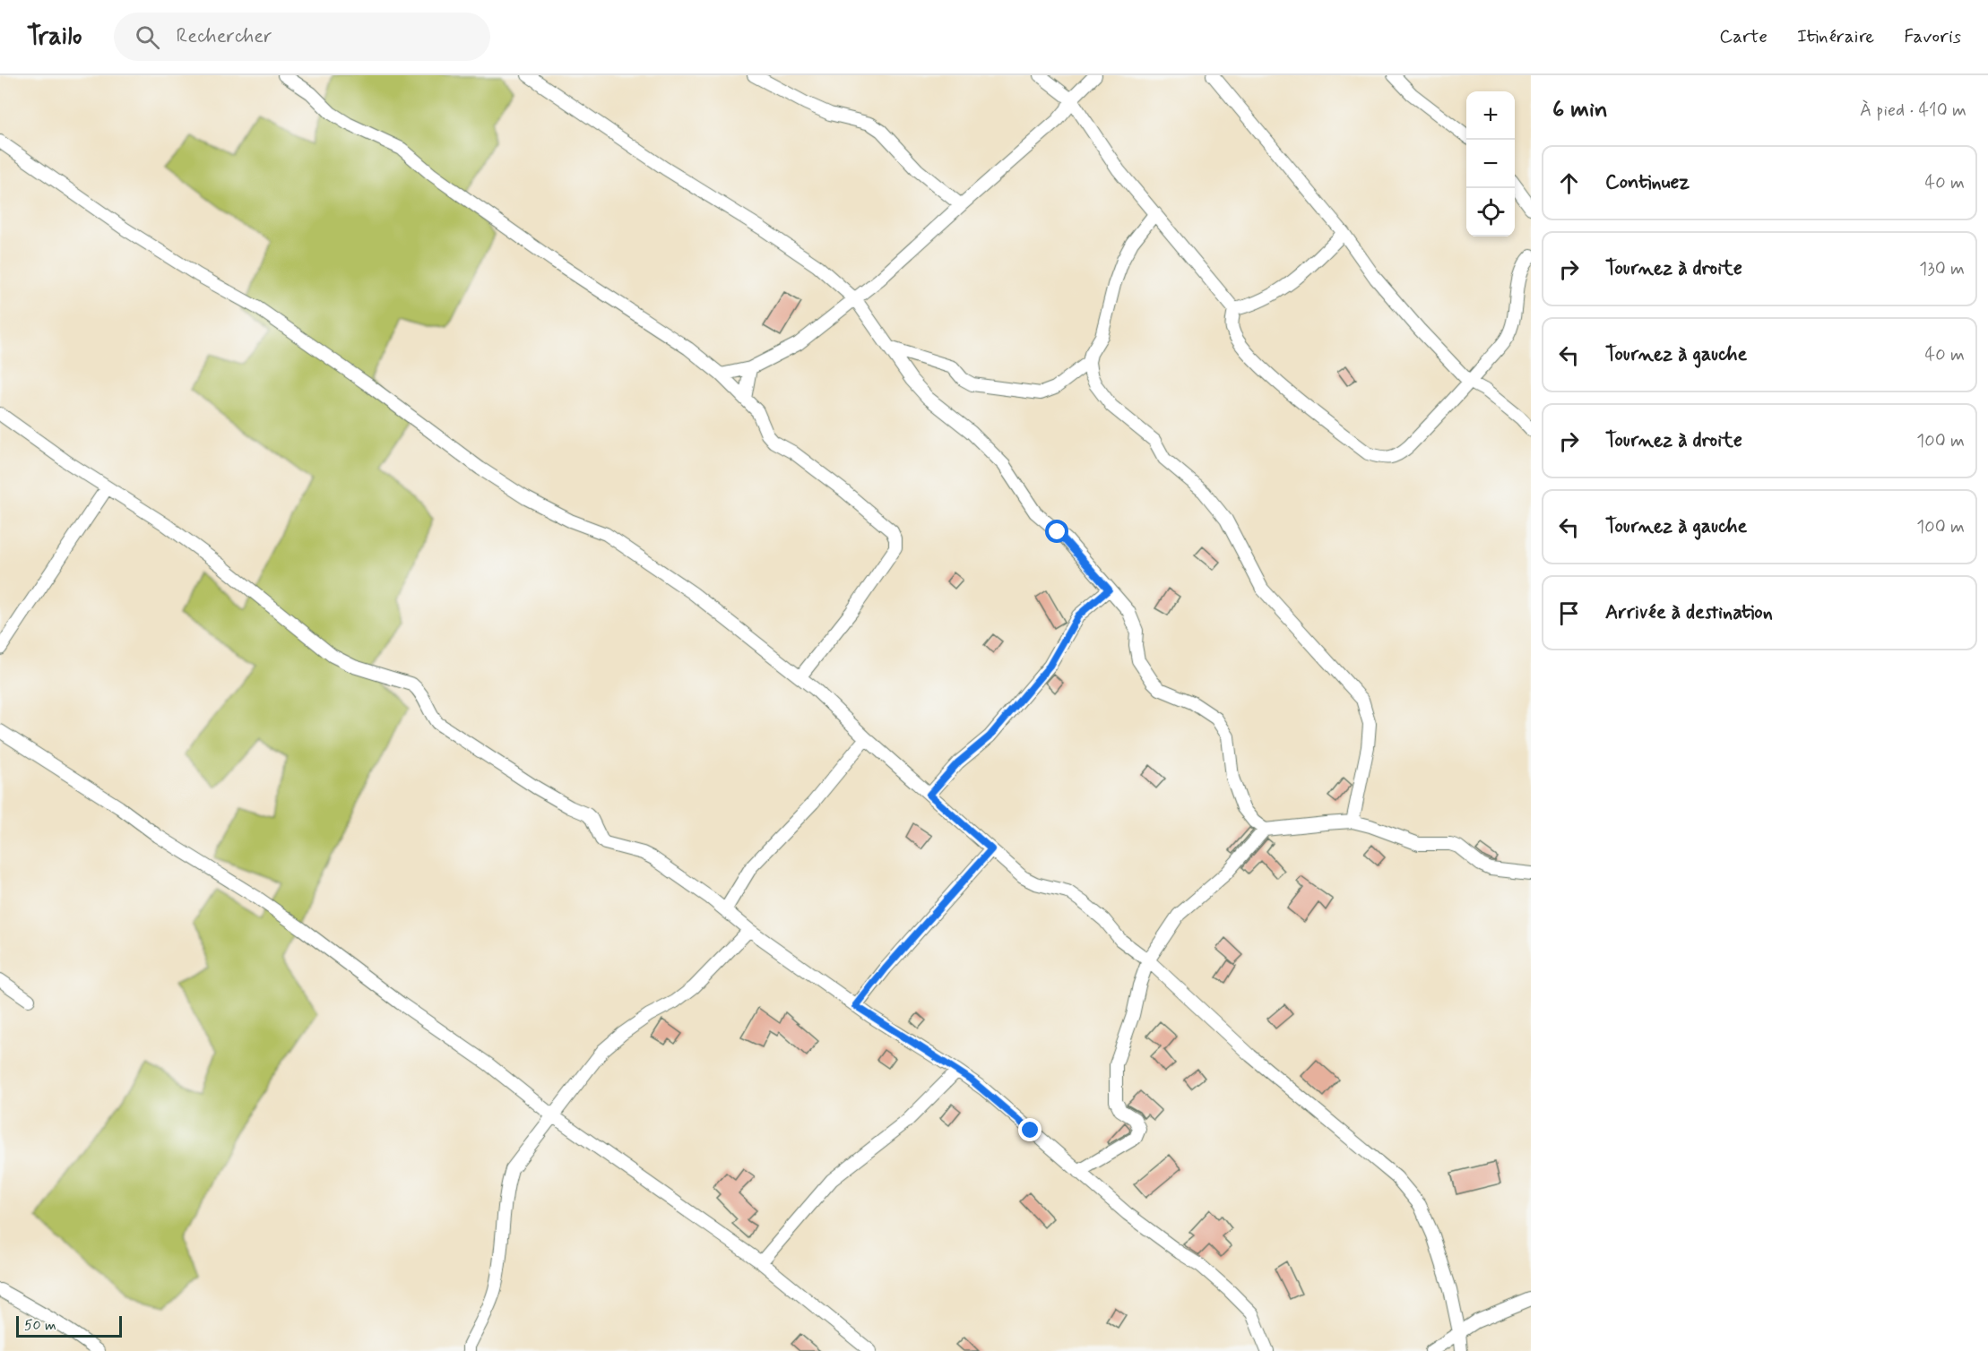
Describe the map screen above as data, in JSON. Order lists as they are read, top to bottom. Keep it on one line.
{"scale_bar":"50 m","page":{"header":"Trailo","search":"Rechercher","nav":["Carte","Itinéraire","Favoris"],"heading":["6 min","À pied · 410 m"],"map_buttons":["+","−"],"list":[["Continuez","40 m"],["Tournez à droite","130 m"],["Tournez à gauche","40 m"],["Tournez à droite","100 m"],["Tournez à gauche","100 m"],"Arrivée à destination"],"scale":"50 m"}}
